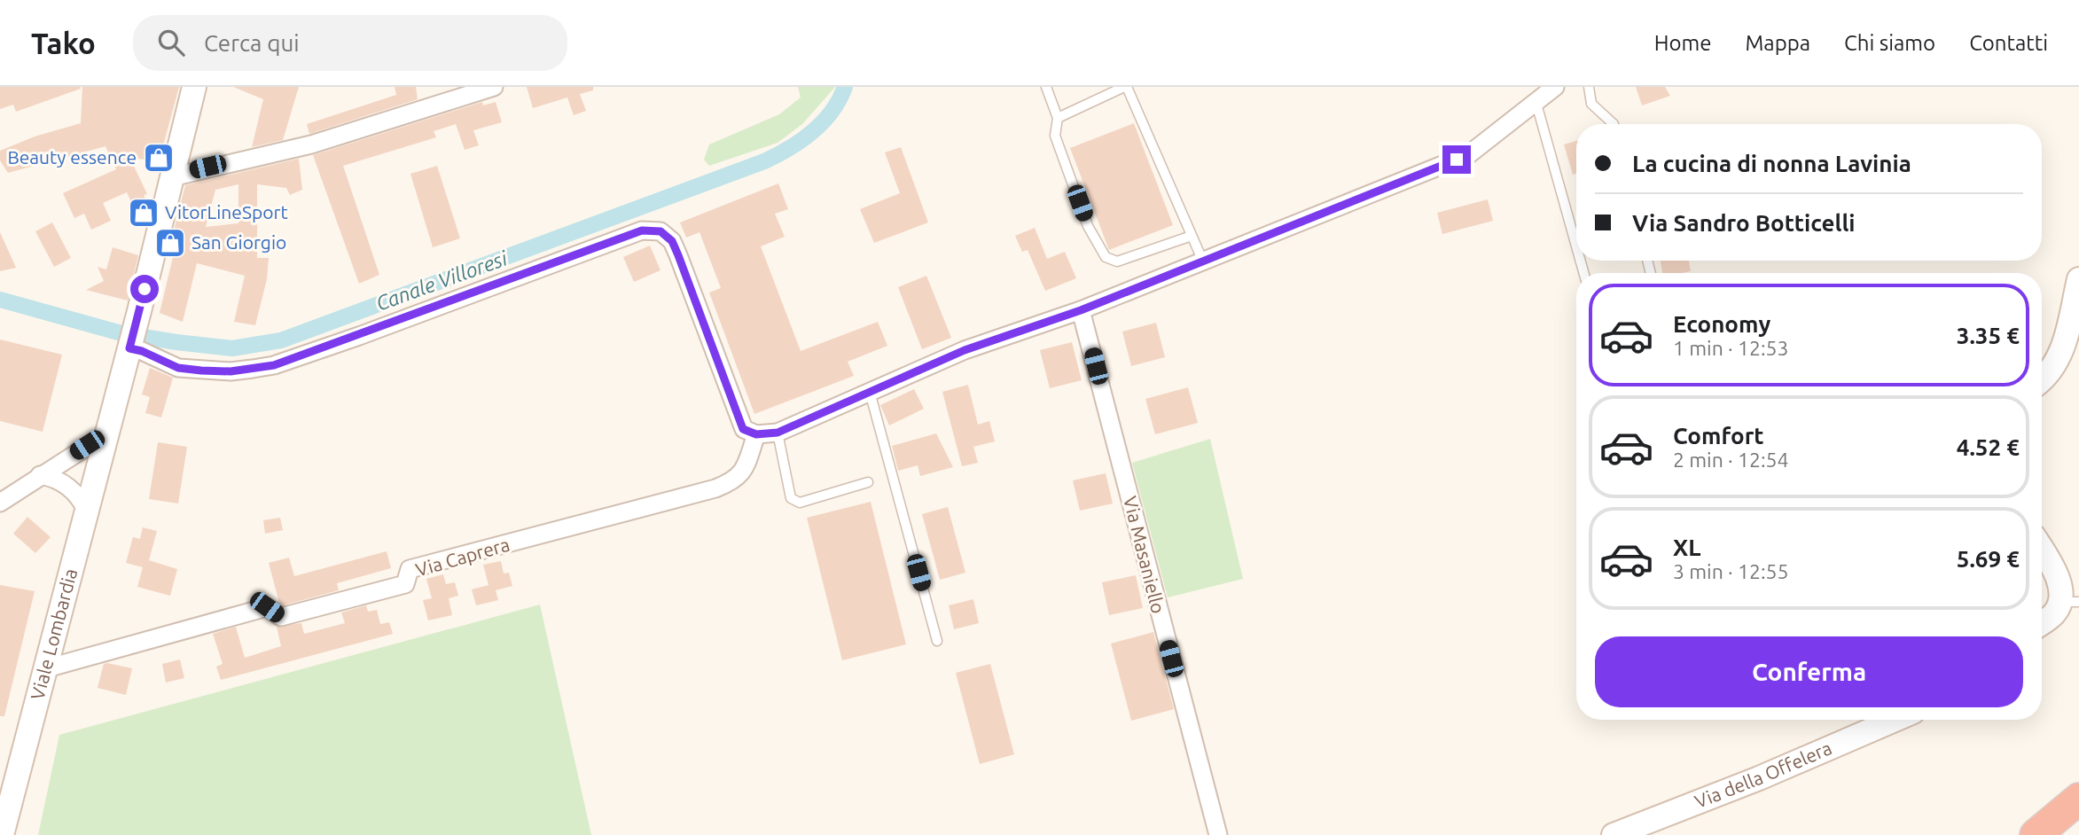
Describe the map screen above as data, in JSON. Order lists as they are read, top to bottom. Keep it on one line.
{"streets":{"main road":["Viale Lombardia","Via della Offelera"],"street":["Via Masaniello","Via Caprera"]},"crossings":[["Via Caprera","Viale Lombardia"]],"water":["Canale Villoresi"],"places":{"shop":["Beauty essence","VitorLineSport","San Giorgio"]},"page":{"header":"Tako","search":"Cerca qui","nav":["Home","Mappa","Chi siamo","Contatti"],"banner":["La cucina di nonna Lavinia","Via Sandro Botticelli"],"list":[{"name":"Economy","note":"1 min · 12:53","value":"3.35 €"},{"name":"Comfort","note":"2 min · 12:54","value":"4.52 €"},{"name":"XL","note":"3 min · 12:55","value":"5.69 €"}],"buttons":"Conferma"}}
